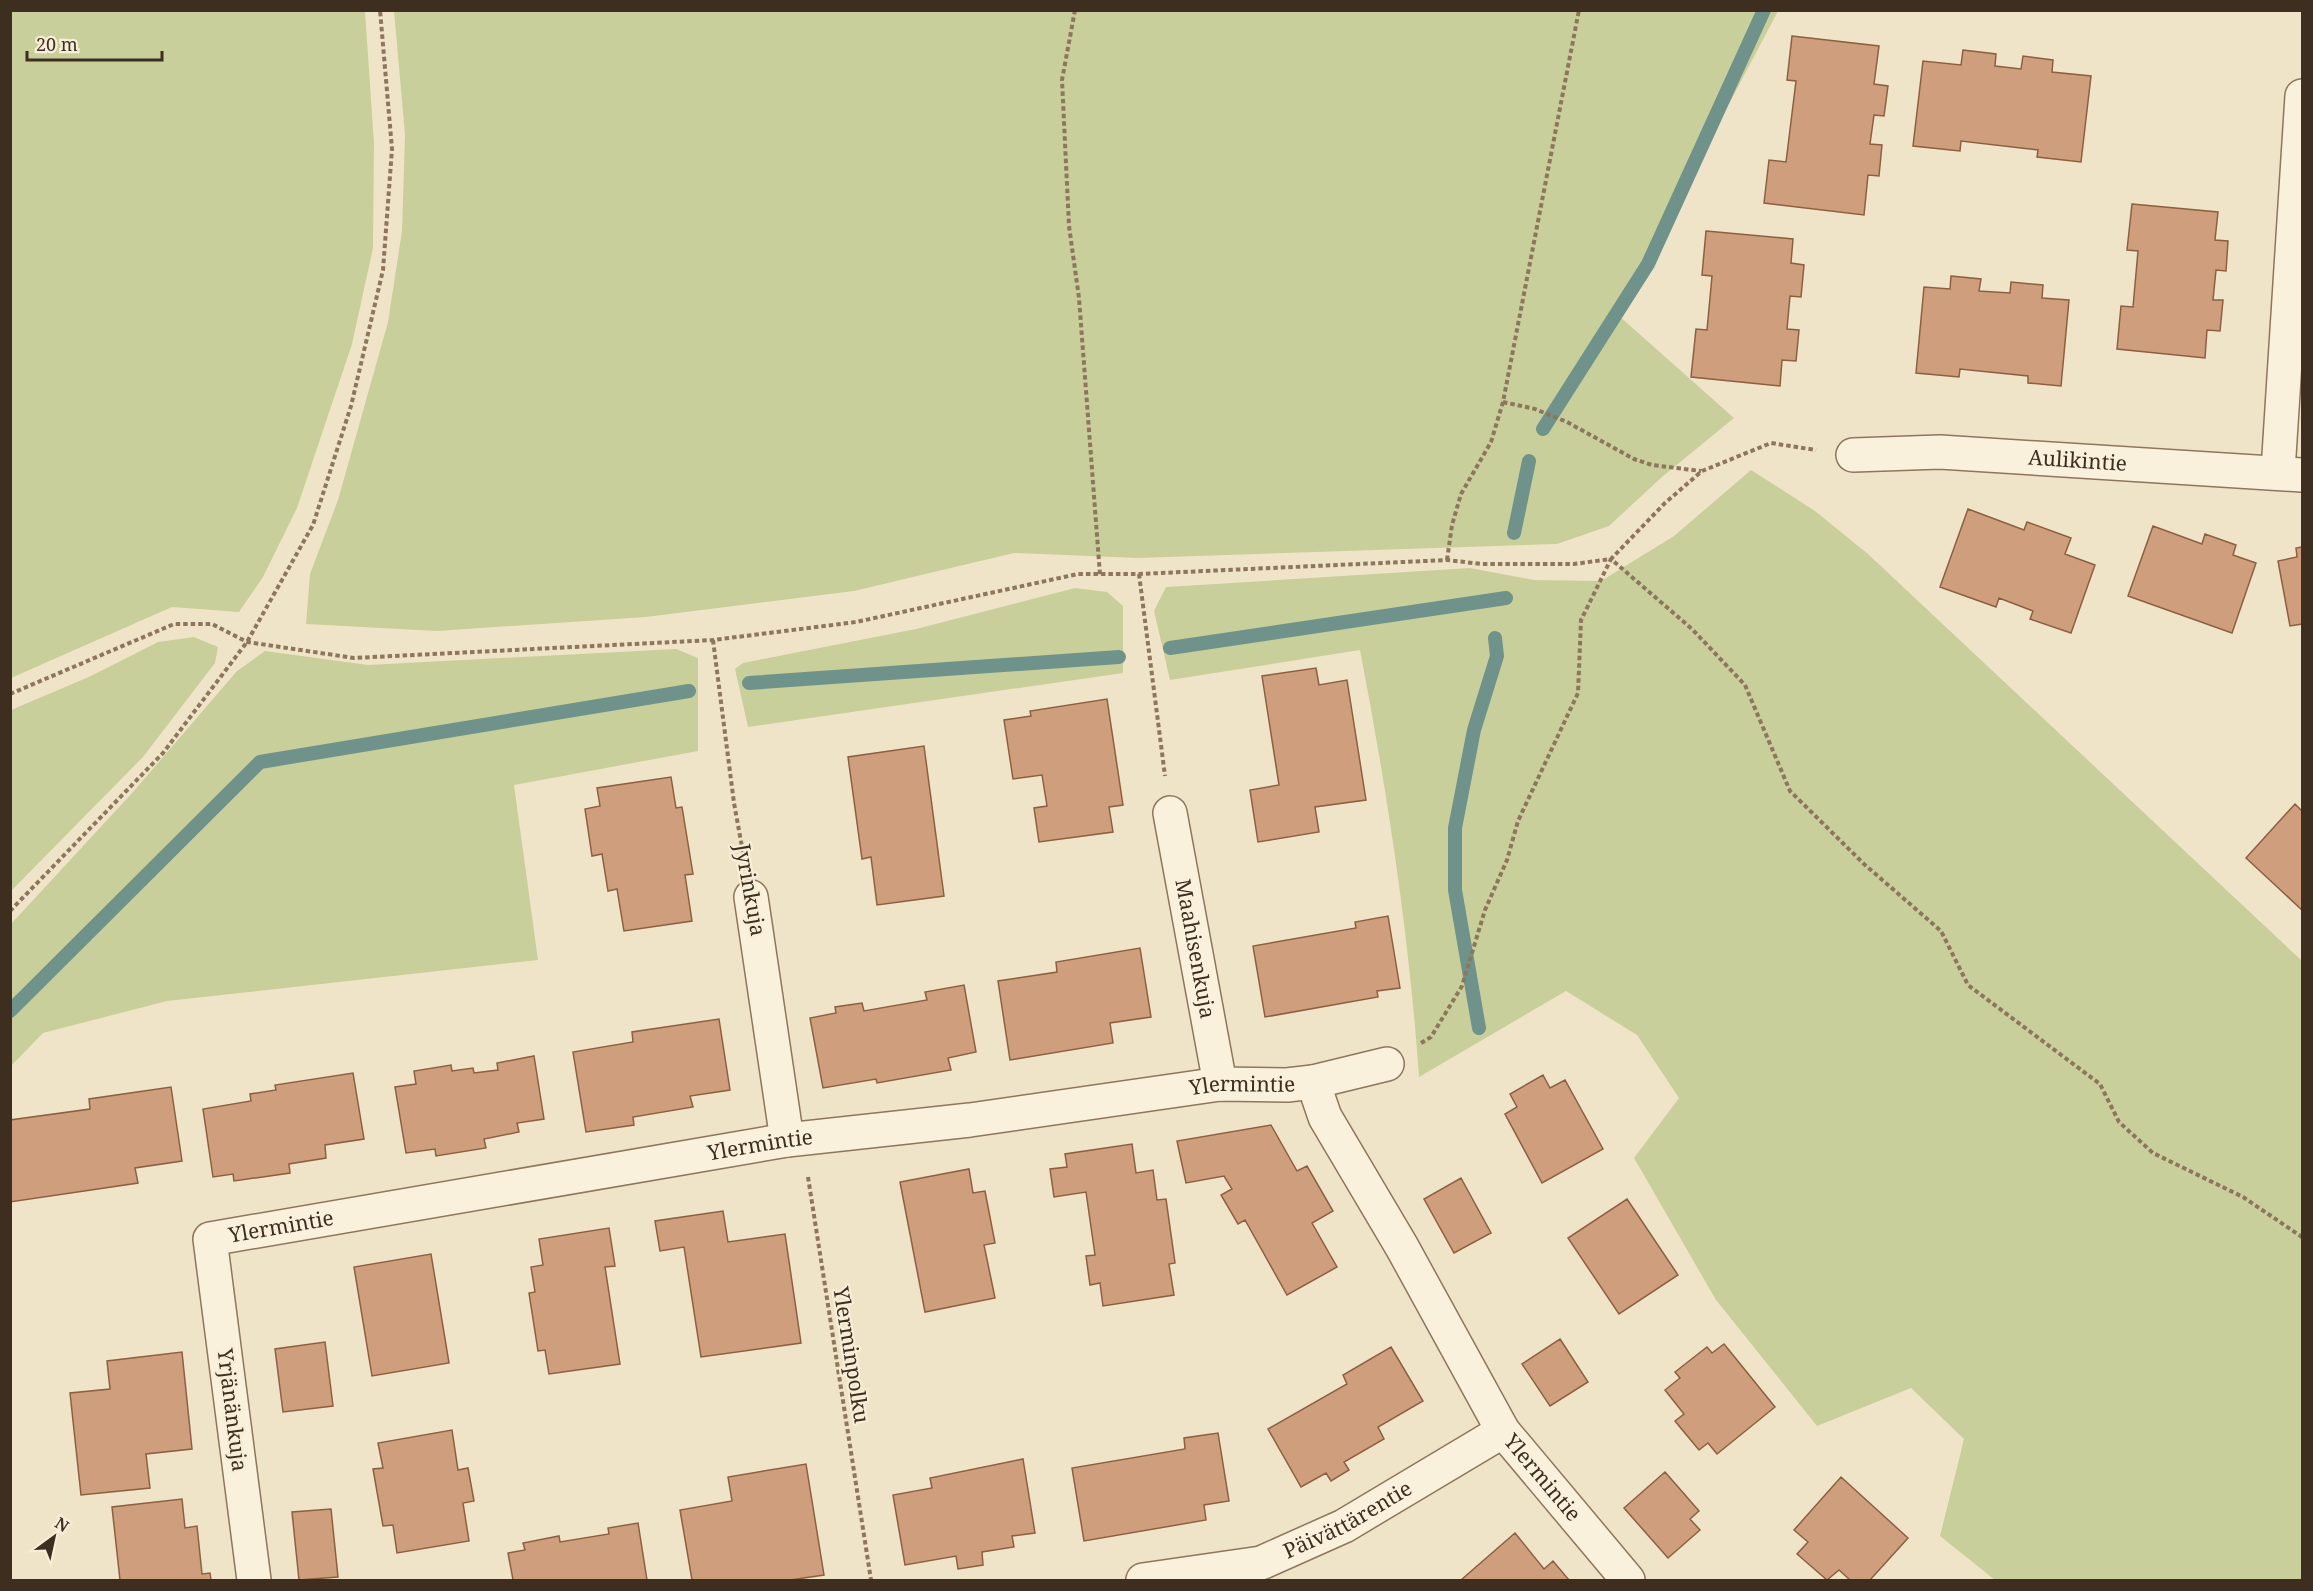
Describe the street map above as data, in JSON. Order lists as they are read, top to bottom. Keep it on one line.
{"streets":{"street":["Aulikintie","Jyrinkuja","Maahisenkuja","Ylermintie","Yrjänänkuja","Päivättärentie"],"path":["Ylerminpolku"]},"crossings":[["Jyrinkuja","Ylermintie"],["Jyrinkuja","Ylerminpolku"],["Maahisenkuja","Ylermintie"],["Ylermintie","Ylerminpolku"],["Ylermintie","Yrjänänkuja"],["Ylermintie","Päivättärentie"]],"scale_bar":"20 m","north":"top right"}
